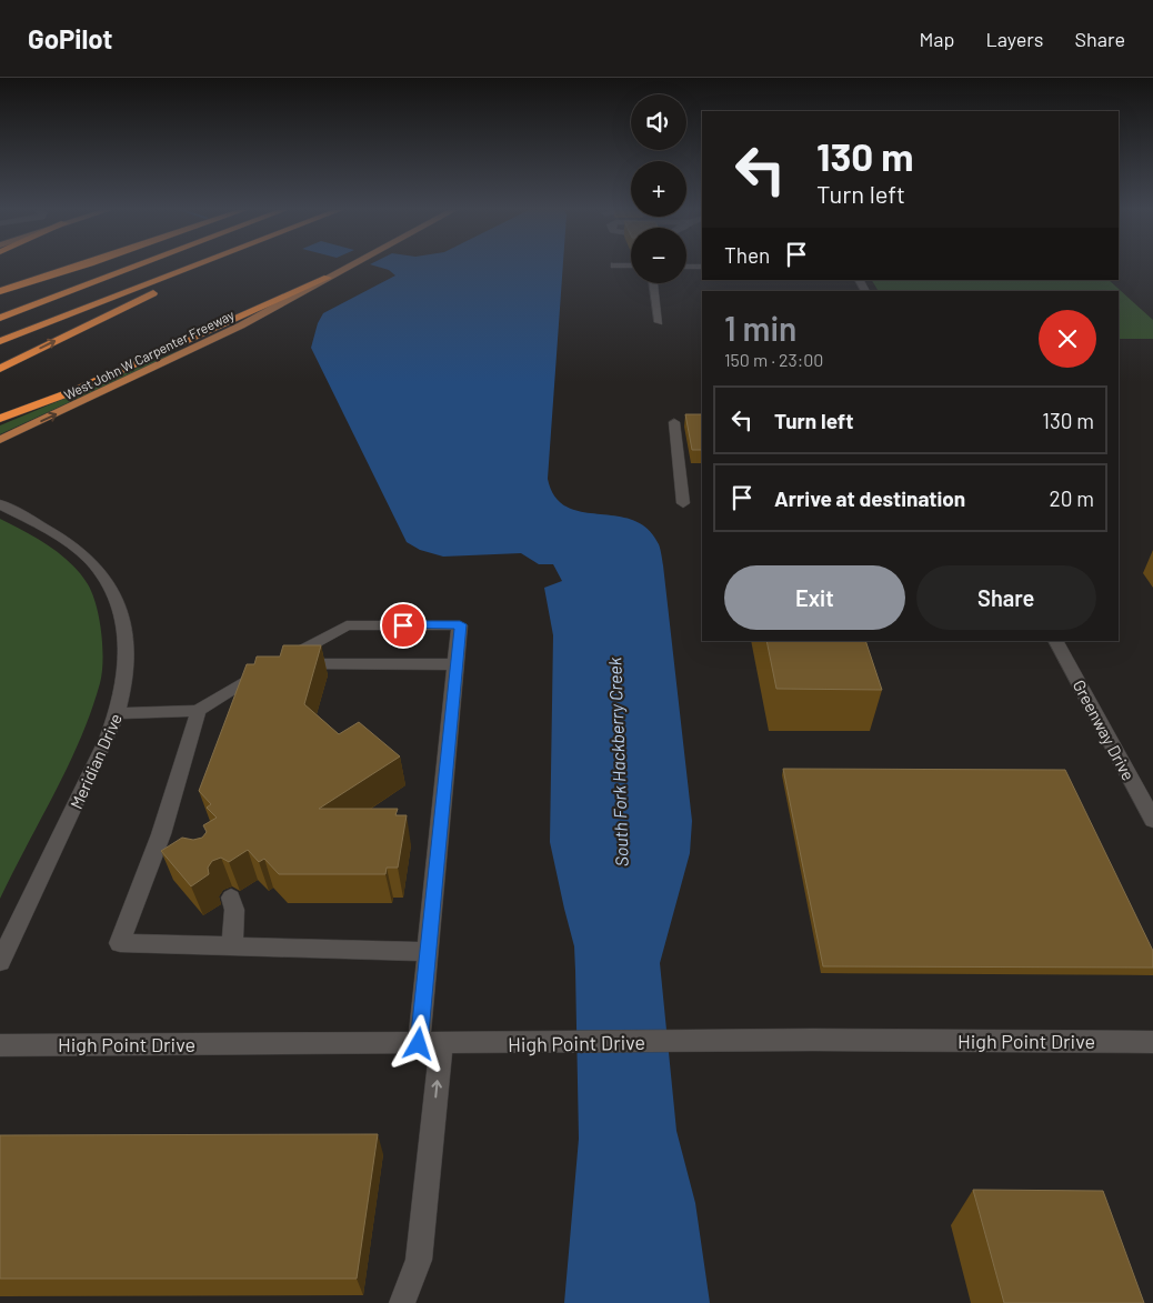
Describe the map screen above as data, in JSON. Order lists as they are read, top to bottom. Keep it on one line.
{"streets":{"main road":["West John W Carpenter Freeway"],"street":["Greenway Drive","Meridian Drive","High Point Drive"]},"one_way":["West John W Carpenter Freeway"],"water":["South Fork Hackberry Creek"],"page":{"header":"GoPilot","nav":["Map","Layers","Share"],"map_buttons":["+","−"],"turn":["130 m","Turn left"],"then":"Then","heading":["1 min","150 m · 23:00"],"list":[{"name":"Turn left","value":"130 m"},{"name":"Arrive at destination","value":"20 m"}],"buttons":["Exit","Share"]}}
